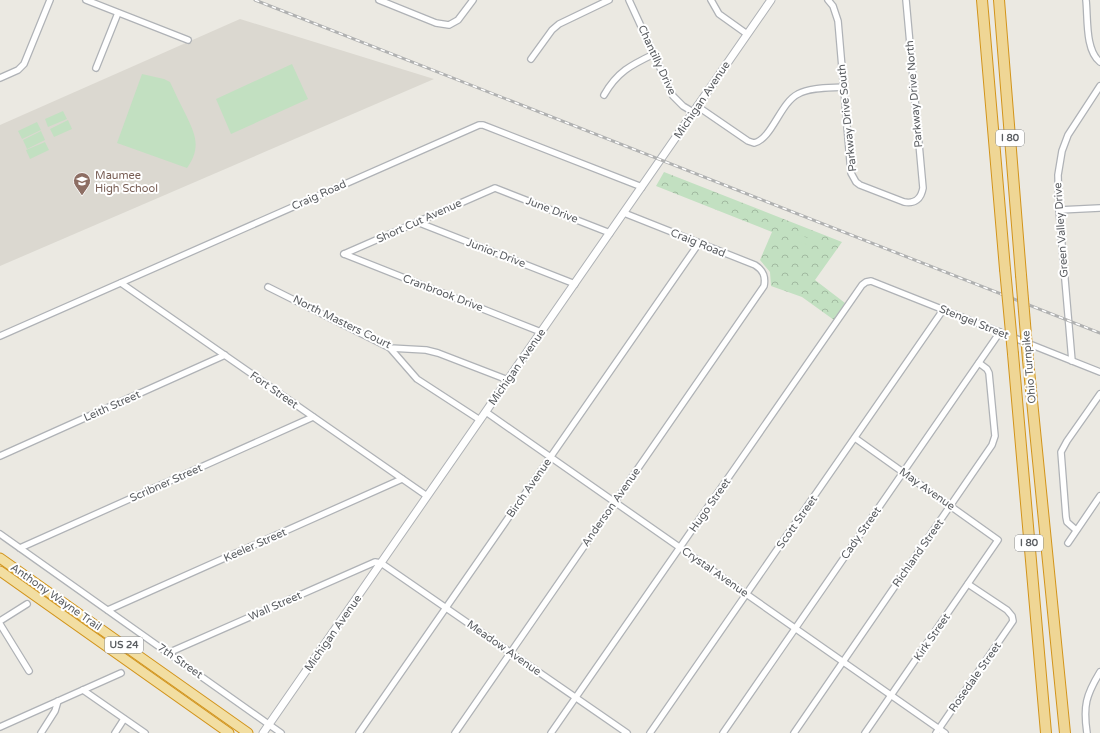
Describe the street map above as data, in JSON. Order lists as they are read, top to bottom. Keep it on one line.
{"streets":{"highway":["I 80","Ohio Turnpike","Anthony Wayne Trail","US 24"],"street":["Chantilly Drive","Parkway Drive North","Michigan Avenue","Parkway Drive South","Craig Road","June Drive","Short Cut Avenue","Green Valley Drive","Junior Drive","Cranbrook Drive","North Masters Court","Stengel Street","Fort Street","Leith Street","Scribner Street","Birch Avenue","May Avenue","Hugo Street","Anderson Avenue","Scott Street","Cady Street","Keeler Street","Richland Street","Crystal Avenue","Wall Street","Kirk Street","Meadow Avenue","7th Street","Rosedale Street"]},"crossings":[["Chantilly Drive","Michigan Avenue"],["Chantilly Drive","Parkway Drive South"],["Parkway Drive North","Parkway Drive South"],["Michigan Avenue","Craig Road"],["Michigan Avenue","June Drive"],["Michigan Avenue","Junior Drive"],["Michigan Avenue","Cranbrook Drive"],["Michigan Avenue","North Masters Court"],["Michigan Avenue","Fort Street"],["Michigan Avenue","Crystal Avenue"],["Michigan Avenue","Wall Street"],["Michigan Avenue","Meadow Avenue"],["Michigan Avenue","7th Street"],["Craig Road","Fort Street"],["Craig Road","Birch Avenue"],["Craig Road","Anderson Avenue"],["June Drive","Short Cut Avenue"],["Short Cut Avenue","Junior Drive"],["Short Cut Avenue","Cranbrook Drive"],["Green Valley Drive","Stengel Street"],["Stengel Street","Hugo Street"],["Stengel Street","Scott Street"],["Stengel Street","Cady Street"],["Fort Street","Leith Street"],["Fort Street","Scribner Street"],["Fort Street","Keeler Street"],["Scribner Street","7th Street"],["Birch Avenue","Crystal Avenue"],["Birch Avenue","Meadow Avenue"],["May Avenue","Scott Street"],["May Avenue","Cady Street"],["May Avenue","Richland Street"],["May Avenue","Kirk Street"],["Hugo Street","Crystal Avenue"],["Hugo Street","Meadow Avenue"],["Anderson Avenue","Crystal Avenue"],["Anderson Avenue","Meadow Avenue"],["Scott Street","Crystal Avenue"],["Cady Street","Richland Street"],["Cady Street","Crystal Avenue"],["Keeler Street","7th Street"],["Richland Street","Crystal Avenue"],["Crystal Avenue","Kirk Street"],["Crystal Avenue","Rosedale Street"],["Wall Street","Meadow Avenue"],["Wall Street","7th Street"],["Kirk Street","Rosedale Street"]],"places":{"school or university":["Maumee High School"]}}
